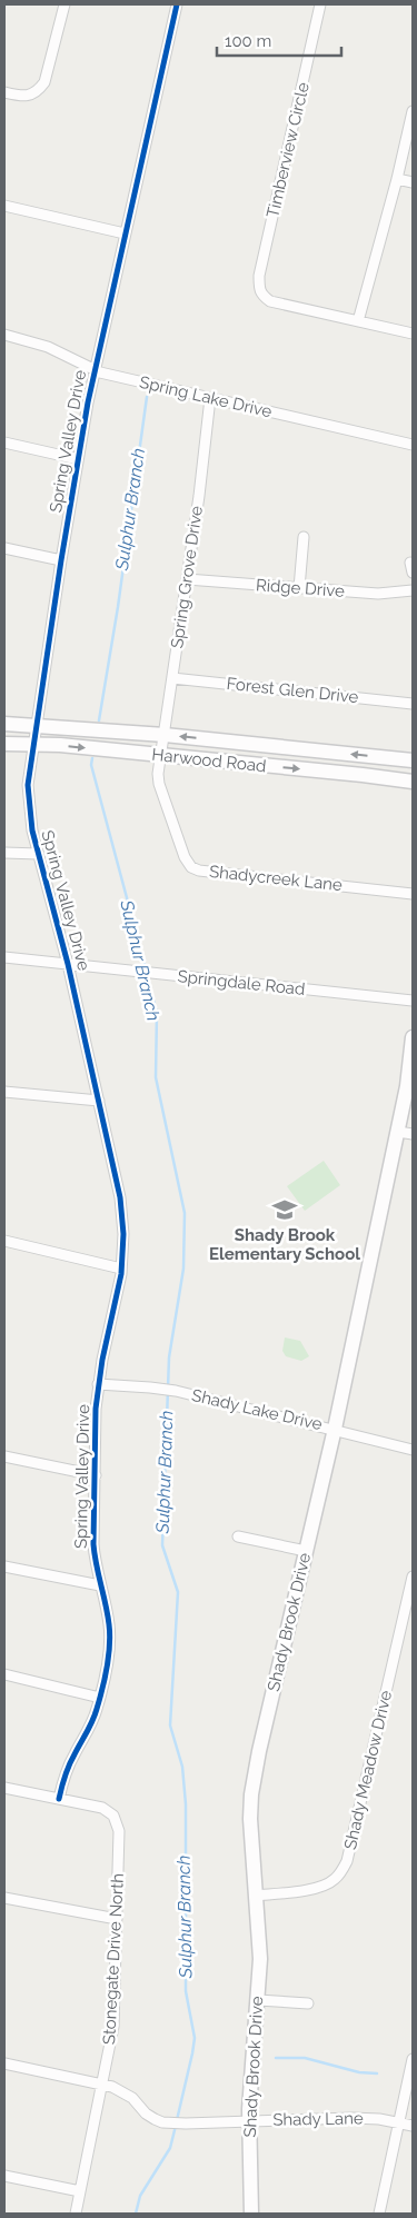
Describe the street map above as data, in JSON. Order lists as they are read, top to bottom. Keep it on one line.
{"streets":{"street":["Timberview Circle","Spring Lake Drive","Spring Valley Drive","Spring Grove Drive","Ridge Drive","Forest Glen Drive","Harwood Road","Shadycreek Lane","Springdale Road","Shady Lake Drive","Shady Brook Drive","Shady Meadow Drive","Stonegate Drive North","Shady Lane"]},"crossings":[["Spring Lake Drive","Spring Valley Drive"],["Spring Lake Drive","Spring Grove Drive"],["Spring Valley Drive","Harwood Road"],["Spring Valley Drive","Springdale Road"],["Spring Valley Drive","Shady Lake Drive"],["Spring Valley Drive","Stonegate Drive North"],["Spring Grove Drive","Ridge Drive"],["Spring Grove Drive","Forest Glen Drive"],["Spring Grove Drive","Harwood Road"],["Spring Grove Drive","Shadycreek Lane"],["Harwood Road","Shadycreek Lane"],["Shady Lake Drive","Shady Brook Drive"],["Shady Brook Drive","Shady Meadow Drive"],["Shady Brook Drive","Shady Lane"],["Stonegate Drive North","Shady Lane"]],"water":["Sulphur Branch"],"places":{"school or university":["Shady Brook Elementary School"]},"scale_bar":"100 m"}
